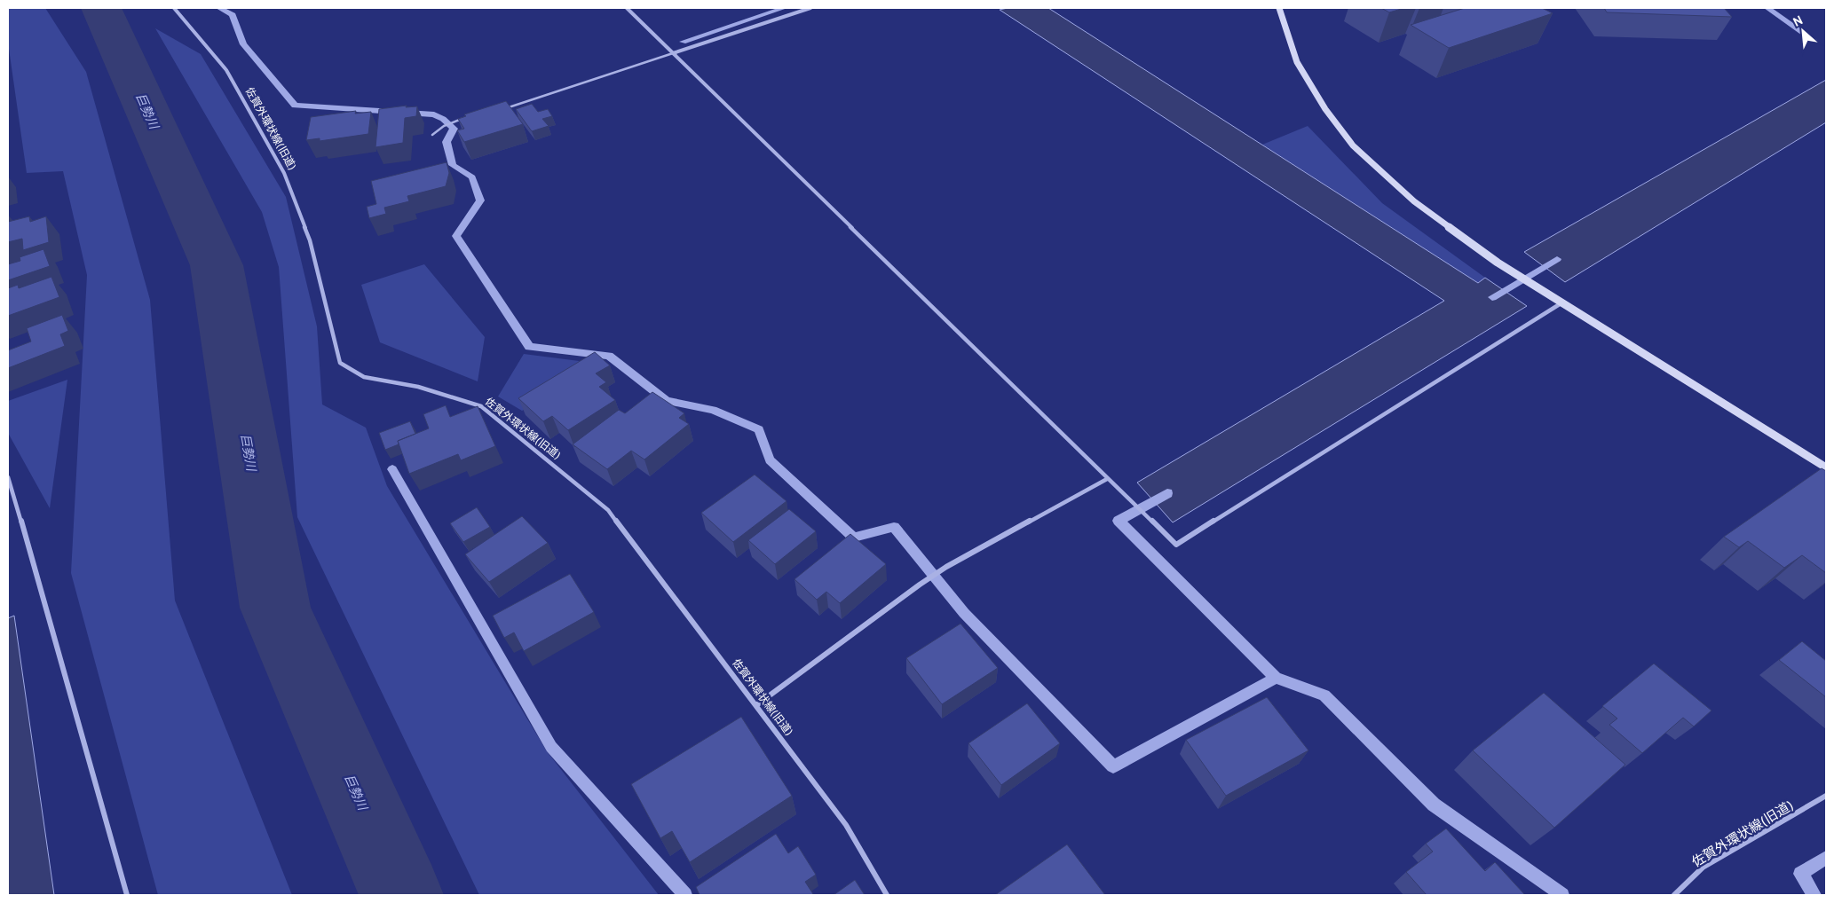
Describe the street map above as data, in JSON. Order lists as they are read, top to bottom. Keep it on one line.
{"streets":{"street":["佐賀外環状線(旧道)"]},"water":["巨勢川"],"north":"top left"}
